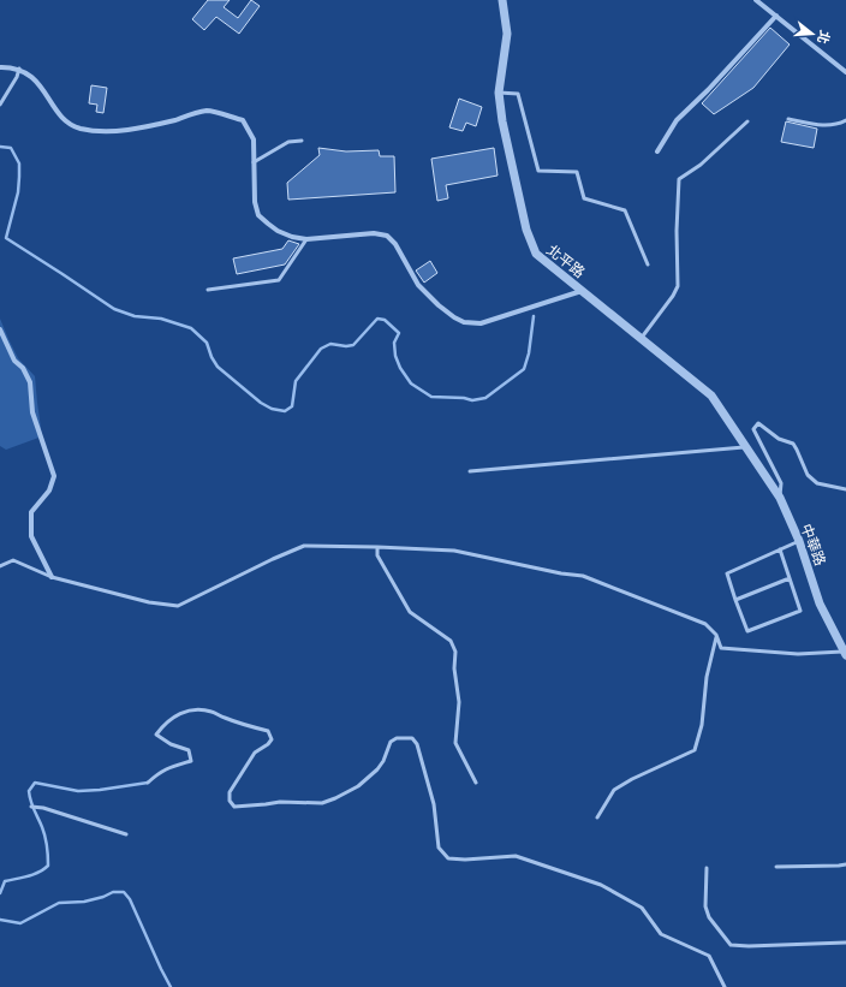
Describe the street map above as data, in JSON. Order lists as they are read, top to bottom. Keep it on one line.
{"streets":{"street":["北平路","中華路"]},"crossings":[["北平路","中華路"]],"north":"right"}
